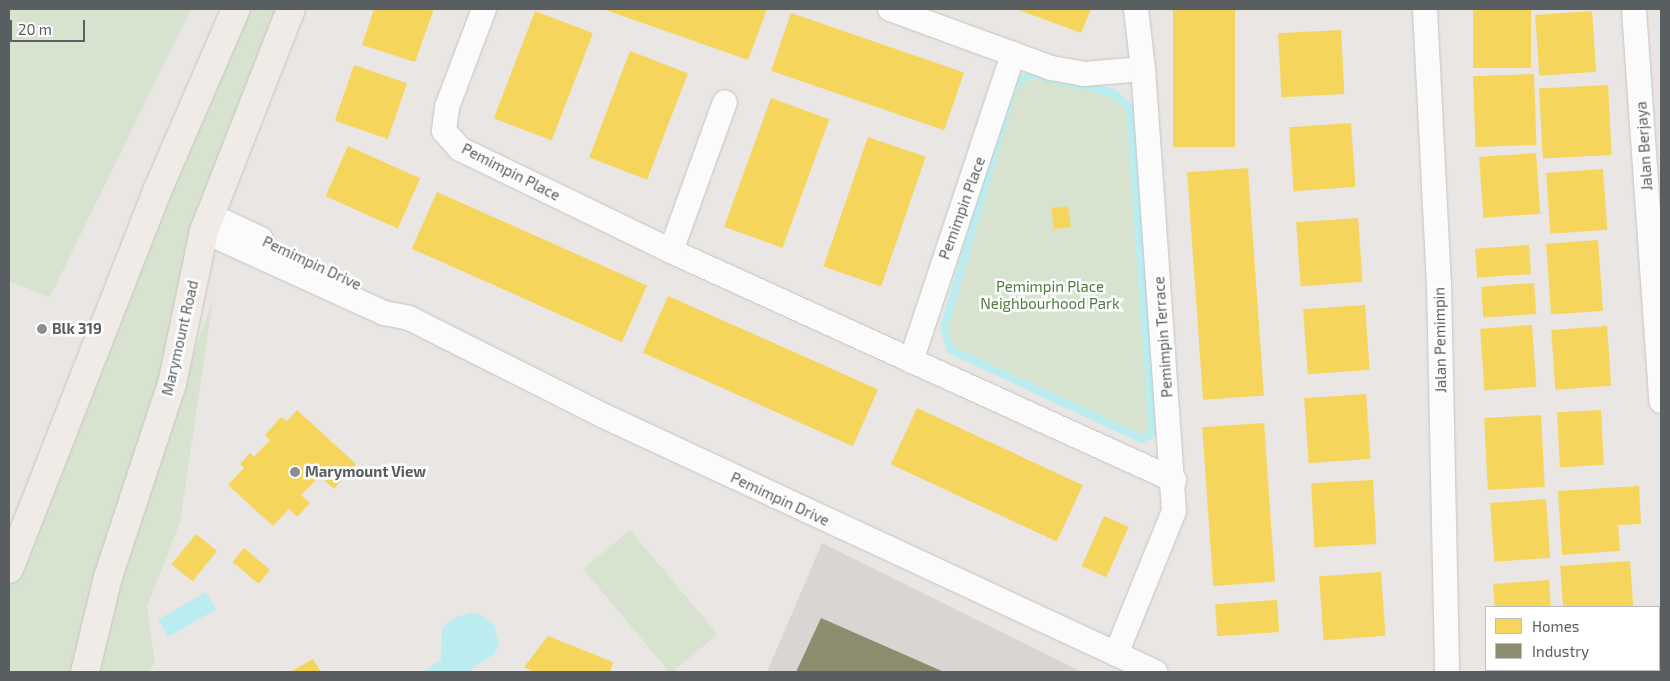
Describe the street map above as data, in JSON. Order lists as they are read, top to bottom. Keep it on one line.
{"streets":{"main road":["Marymount Road"],"street":["Jalan Berjaya","Pemimpin Place","Pemimpin Drive","Pemimpin Terrace","Jalan Pemimpin"]},"crossings":[["Pemimpin Place","Pemimpin Terrace"],["Pemimpin Drive","Pemimpin Terrace"],["Pemimpin Drive","Marymount Road"]],"parks":["Pemimpin Place Neighbourhood Park"],"places":["Blk 319","Marymount View"],"legend":["Homes","Industry"],"scale_bar":"20 m"}
